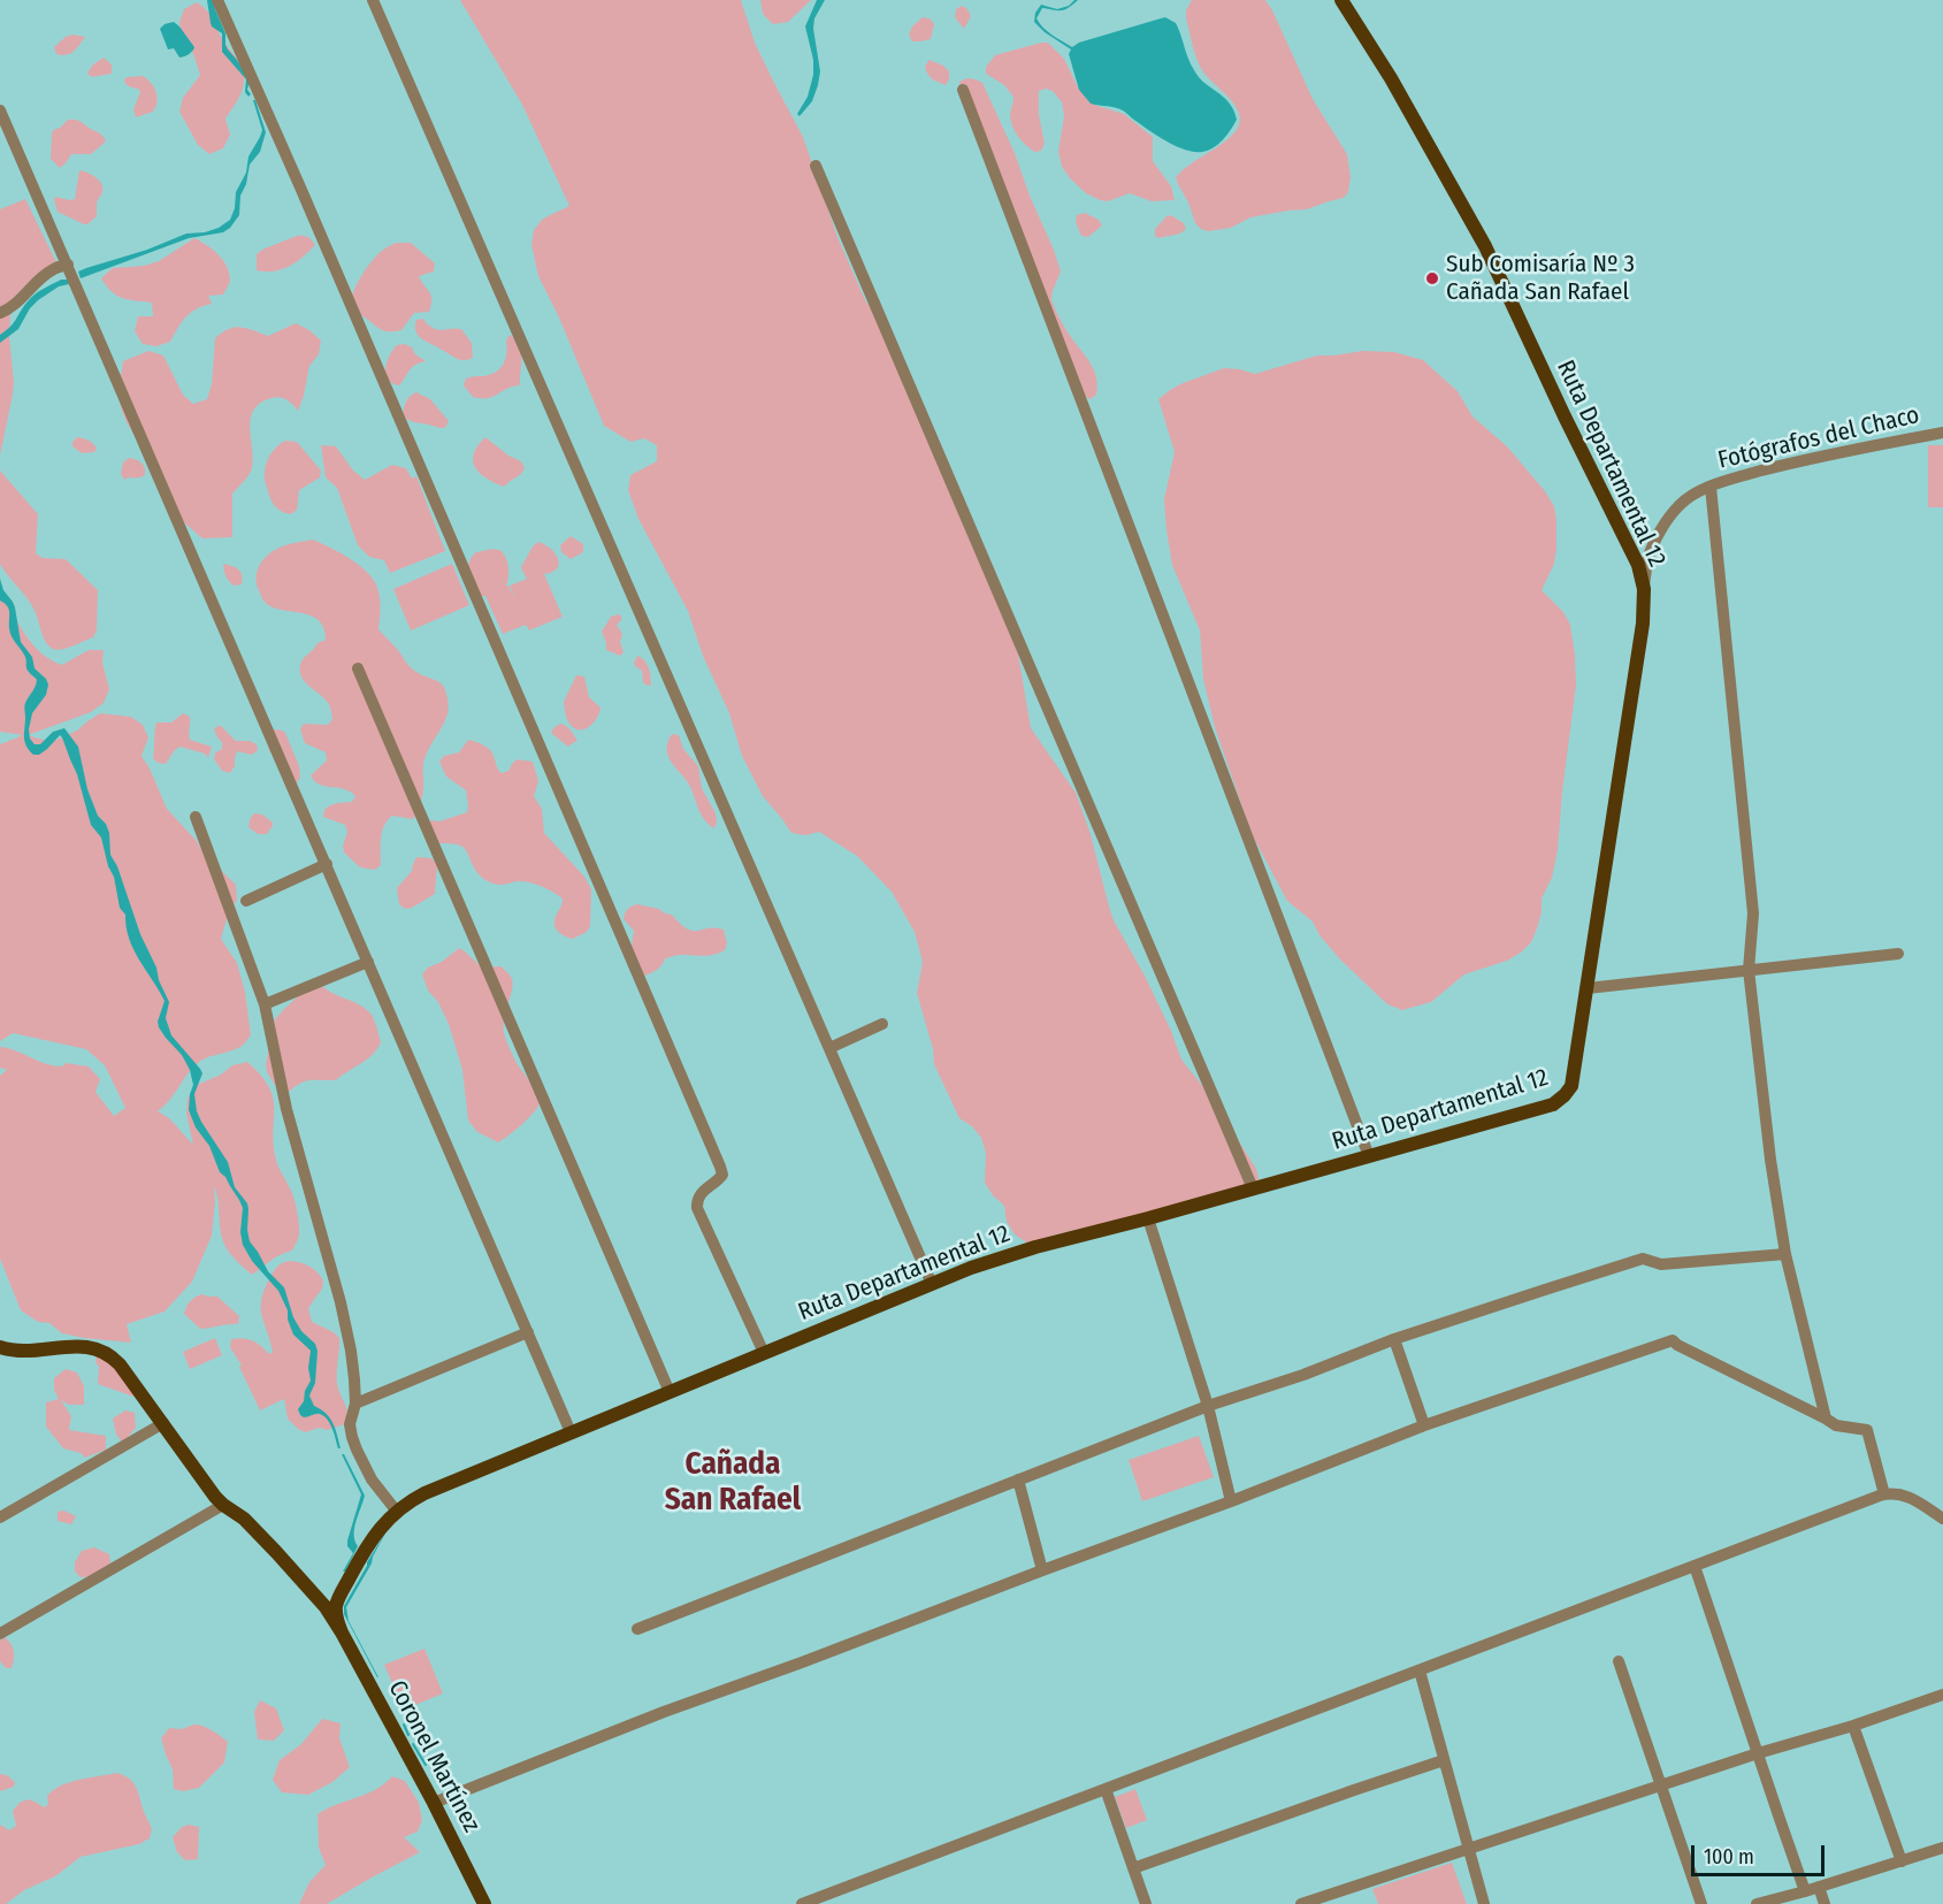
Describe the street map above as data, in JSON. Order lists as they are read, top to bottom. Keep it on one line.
{"streets":{"main road":["Ruta Departamental 12","Coronel Martínez"],"street":["Fotógrafos del Chaco"]},"crossings":[["Fotógrafos del Chaco","Ruta Departamental 12"],["Ruta Departamental 12","Coronel Martínez"]],"districts":["Cañada San Rafael"],"places":["Sub Comisaría Nº 3 Cañada San Rafael"],"scale_bar":"100 m"}
